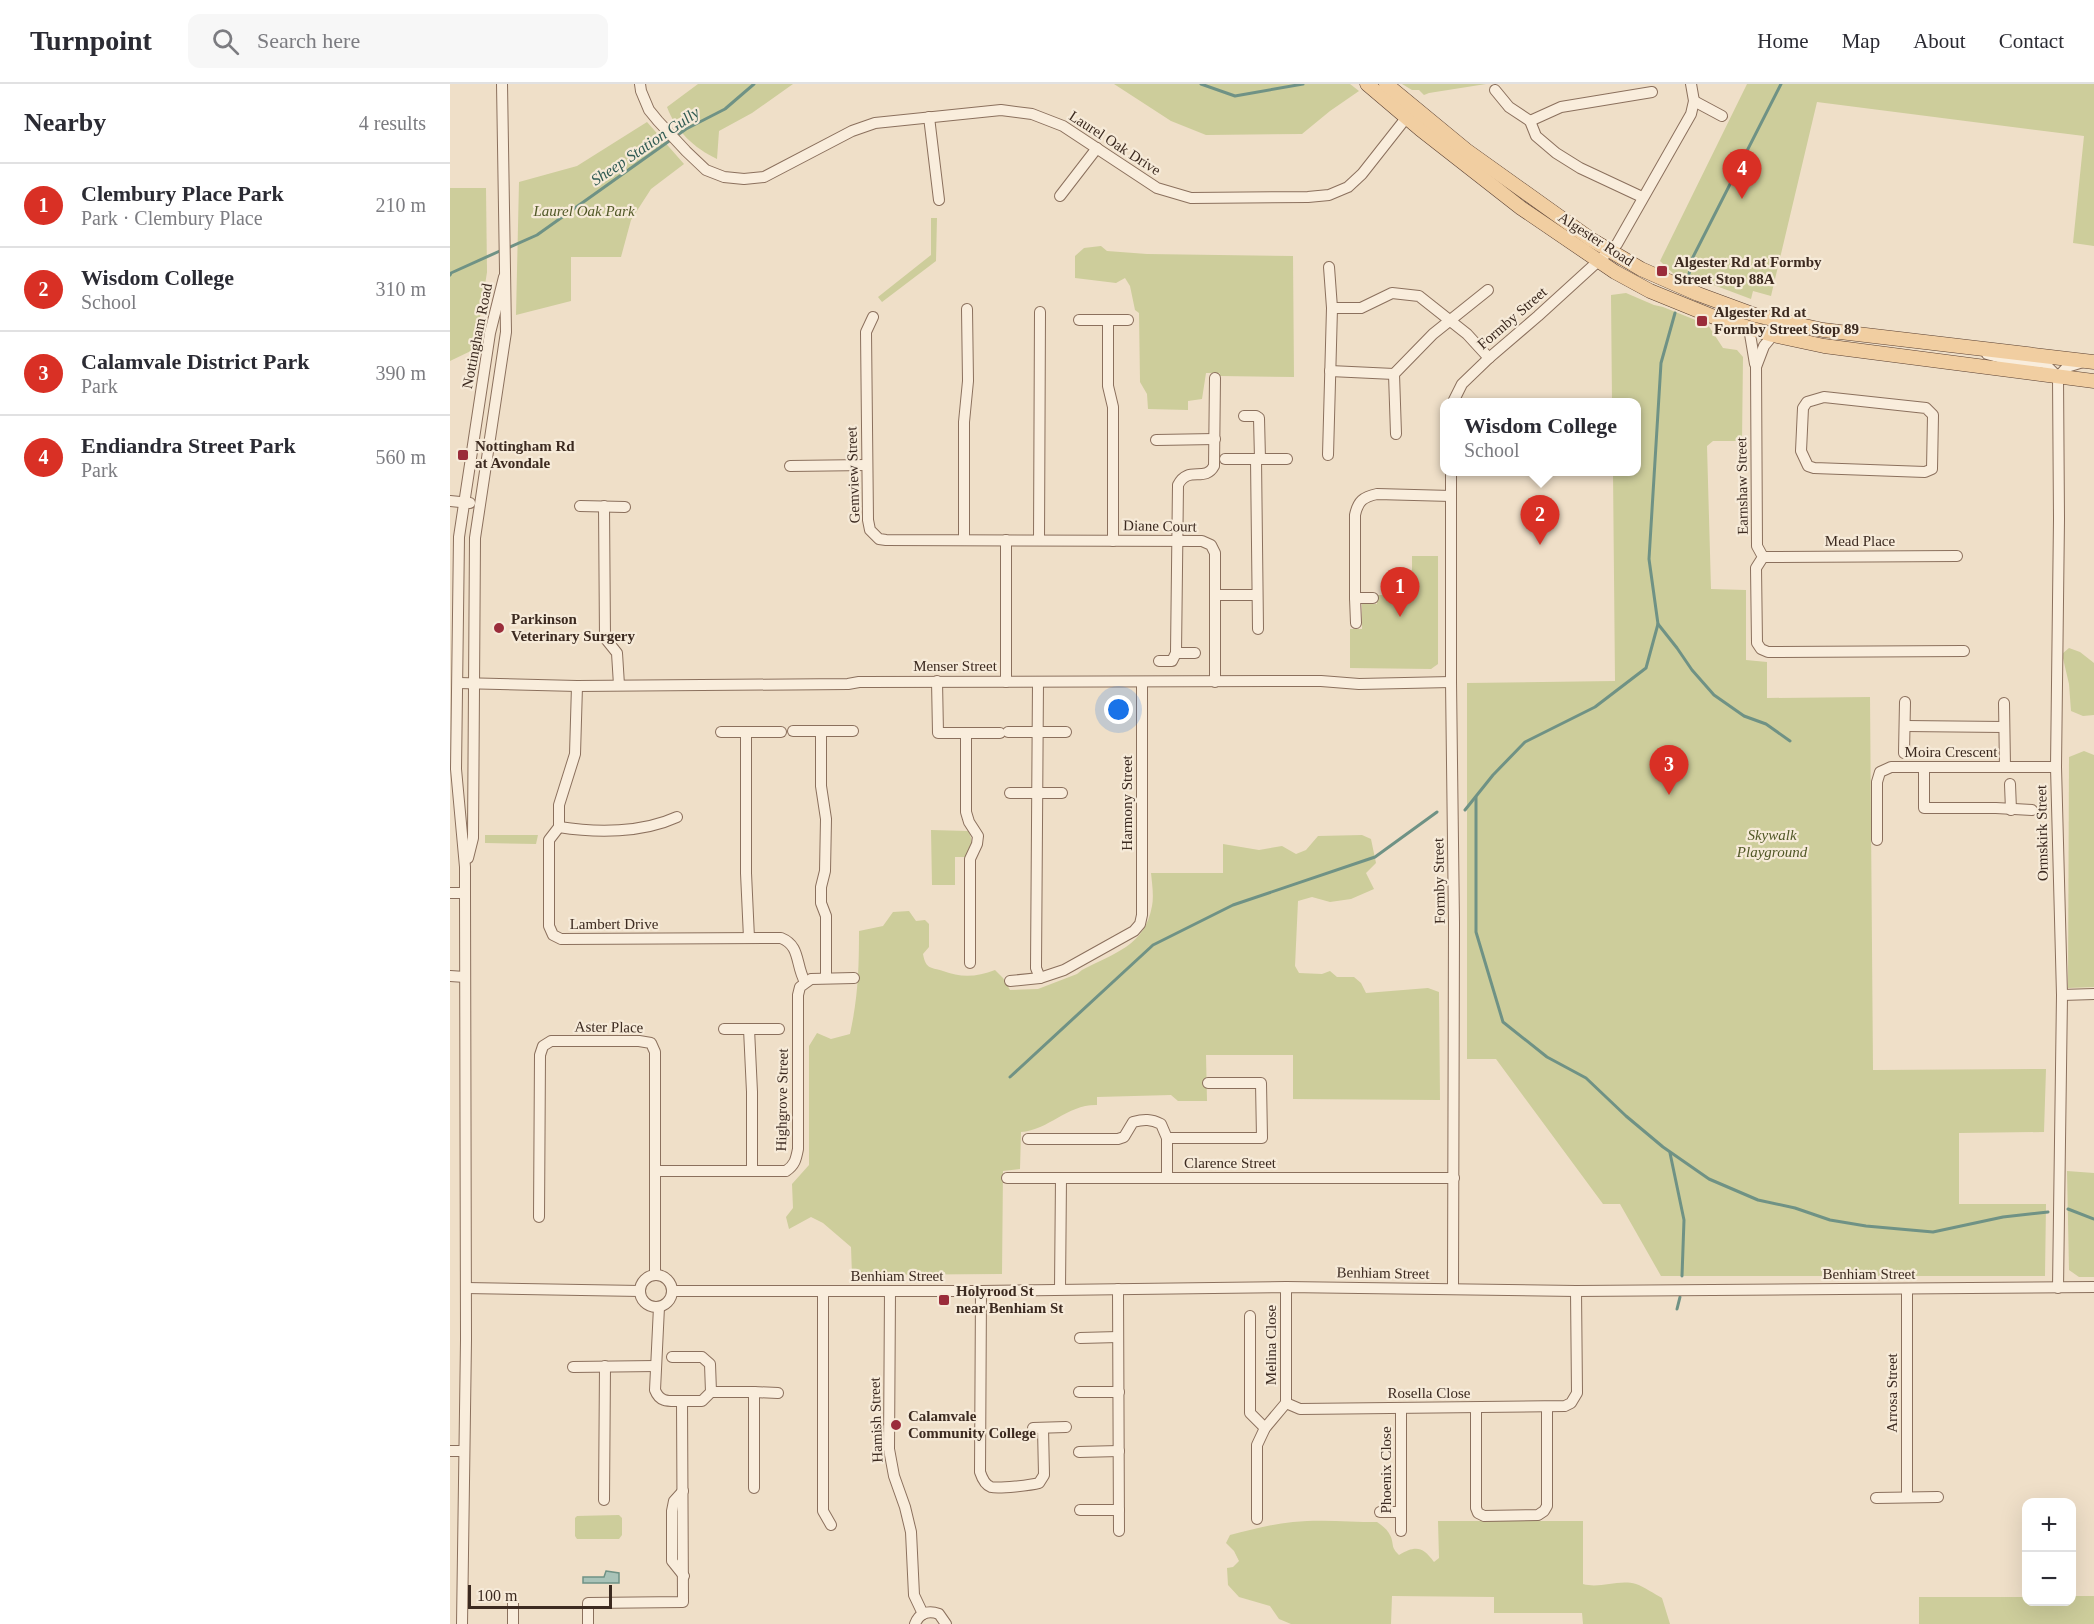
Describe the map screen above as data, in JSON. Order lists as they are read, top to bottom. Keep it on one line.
{"streets":{"main road":["Algester Road"],"street":["Laurel Oak Drive","Formby Street","Nottingham Road","Gemview Street","Earnshaw Street","Diane Court","Mead Place","Menser Street","Moira Crescent","Harmony Street","Ormskirk Street","Lambert Drive","Aster Place","Highgrove Street","Clarence Street","Benhiam Street","Melina Close","Rosella Close","Arrosa Street","Hamish Street","Phoenix Close"]},"crossings":[["Laurel Oak Drive","Algester Road"],["Algester Road","Formby Street"],["Algester Road","Earnshaw Street"],["Algester Road","Ormskirk Street"],["Formby Street","Menser Street"],["Formby Street","Clarence Street"],["Formby Street","Benhiam Street"],["Nottingham Road","Menser Street"],["Gemview Street","Diane Court"],["Earnshaw Street","Mead Place"],["Diane Court","Menser Street"],["Menser Street","Harmony Street"],["Menser Street","Lambert Drive"],["Moira Crescent","Ormskirk Street"],["Ormskirk Street","Benhiam Street"],["Aster Place","Highgrove Street"],["Aster Place","Benhiam Street"],["Benhiam Street","Melina Close"],["Benhiam Street","Rosella Close"],["Benhiam Street","Arrosa Street"],["Benhiam Street","Hamish Street"],["Melina Close","Rosella Close"],["Rosella Close","Phoenix Close"]],"water":["Sheep Station Gully"],"parks":["Laurel Oak Park","Skywalk Playground"],"places":{"transit":["Algester Rd at Formby Street Stop 88A","Algester Rd at Formby Street Stop 89","Nottingham Rd at Avondale","Holyrood St near Benhiam St"],"other":["Parkinson Veterinary Surgery","Calamvale Community College"]},"scale_bar":"100 m","page":{"header":"Turnpoint","search":"Search here","nav":["Home","Map","About","Contact"],"heading":["Nearby","4 results"],"pins":["4","2","1","3"],"list":[{"mark":"1","name":"Clembury Place Park","note":"Park · Clembury Place","value":"210 m"},{"mark":"2","name":"Wisdom College","note":"School","value":"310 m"},{"mark":"3","name":"Calamvale District Park","note":"Park","value":"390 m"},{"mark":"4","name":"Endiandra Street Park","note":"Park","value":"560 m"}],"popup":["Wisdom College","School"],"map_buttons":["+","−"],"scale":"100 m"}}
